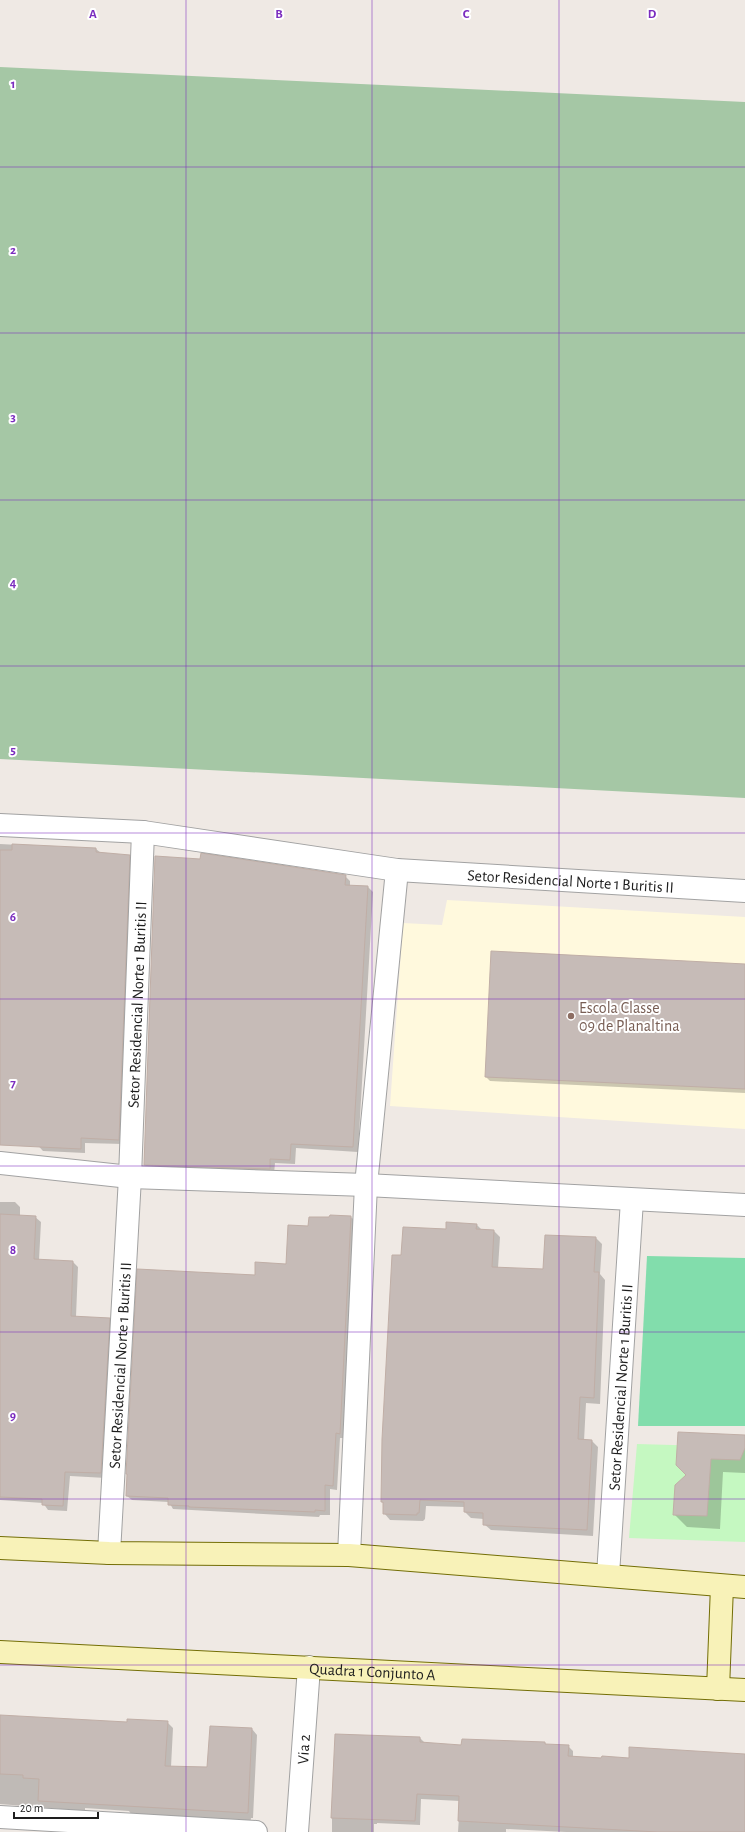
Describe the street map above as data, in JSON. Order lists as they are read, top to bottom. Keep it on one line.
{"streets":{"street":["Setor Residencial Norte 1 Buritis II","Quadra 1 Conjunto A","Via 2"]},"crossings":[["Quadra 1 Conjunto A","Via 2"]],"places":["Escola Classe 09 de Planaltina"],"scale_bar":"20 m","grid":{"columns":["A","B","C","D"],"rows":["1","2","3","4","5","6","7","8","9"]}}
